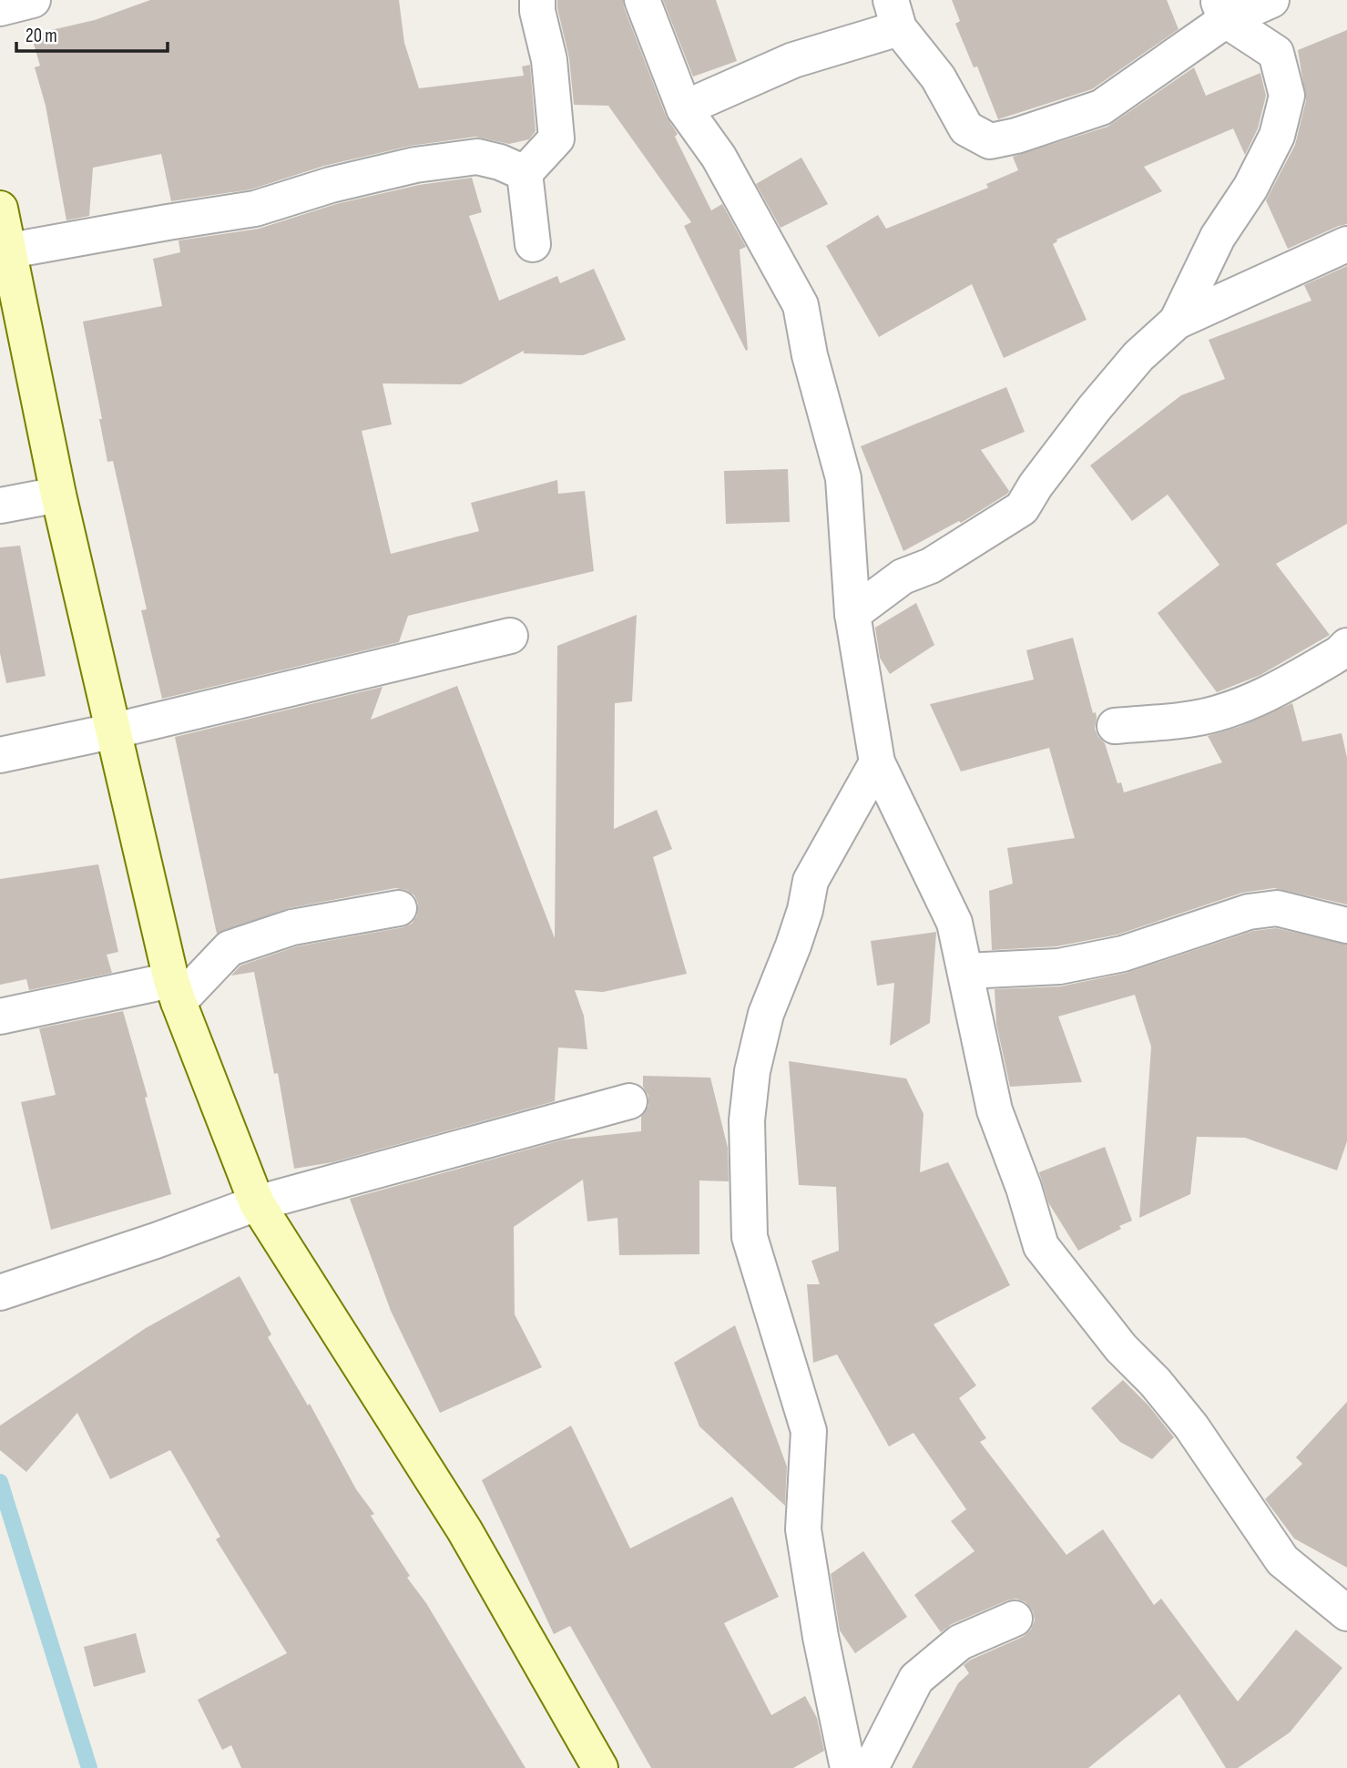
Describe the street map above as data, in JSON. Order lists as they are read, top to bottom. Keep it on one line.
{"scale_bar":"20 m"}
